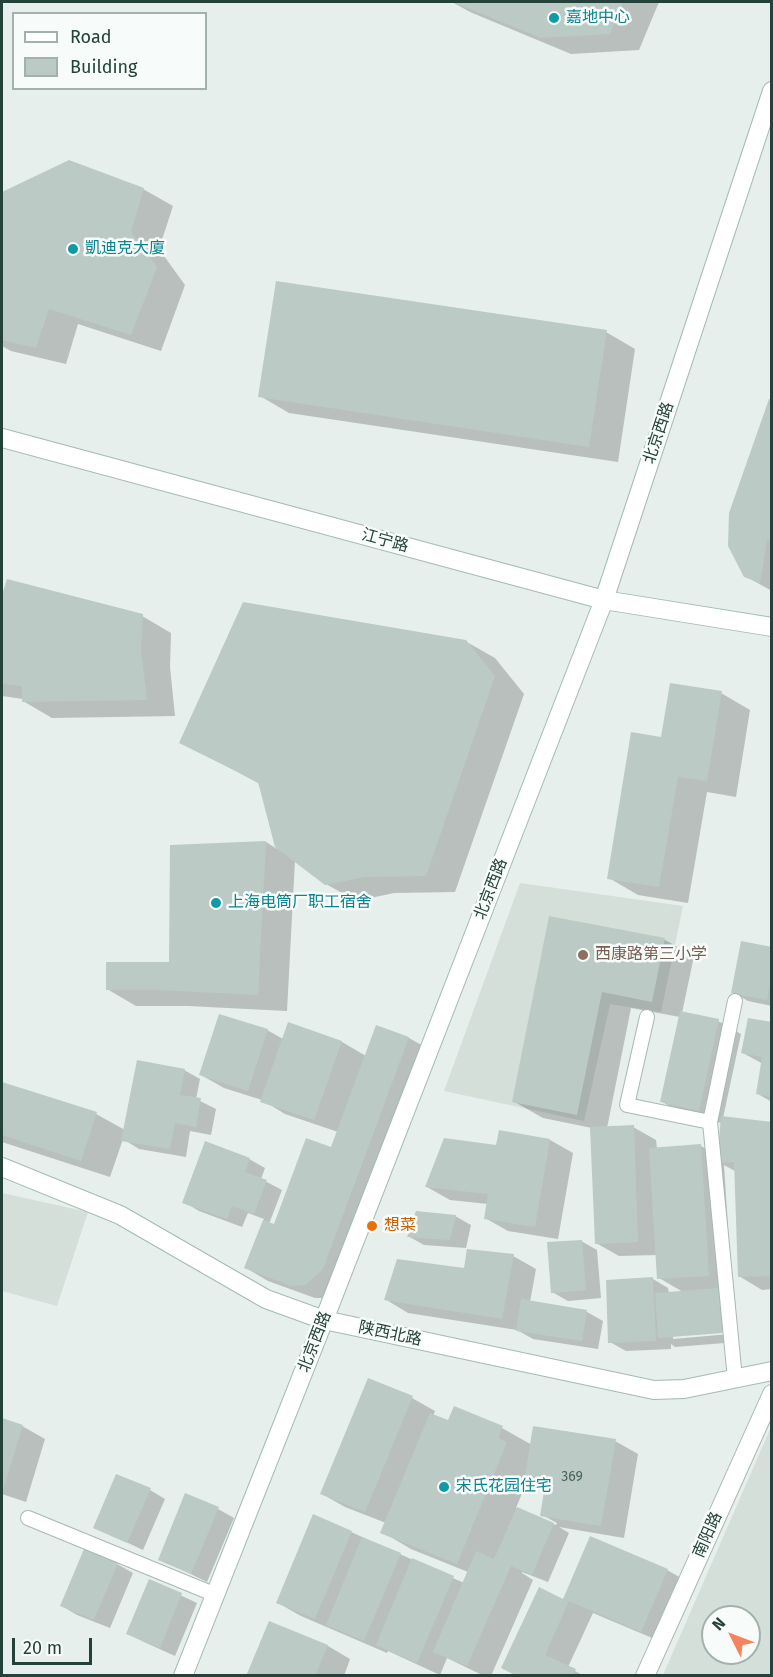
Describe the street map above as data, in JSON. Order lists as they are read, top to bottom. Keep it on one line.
{"streets":{"main road":["北京西路","江宁路","陕西北路","南阳路"]},"crossings":[["北京西路","江宁路"],["北京西路","陕西北路"]],"places":["嘉地中心","凱迪克大廈","上海电筒厂职工宿舍","西康路第三小学","想菜","宋氏花园住宅"],"house_numbers":["369"],"legend":["Road","Building"],"scale_bar":"20 m","north":"top left"}
